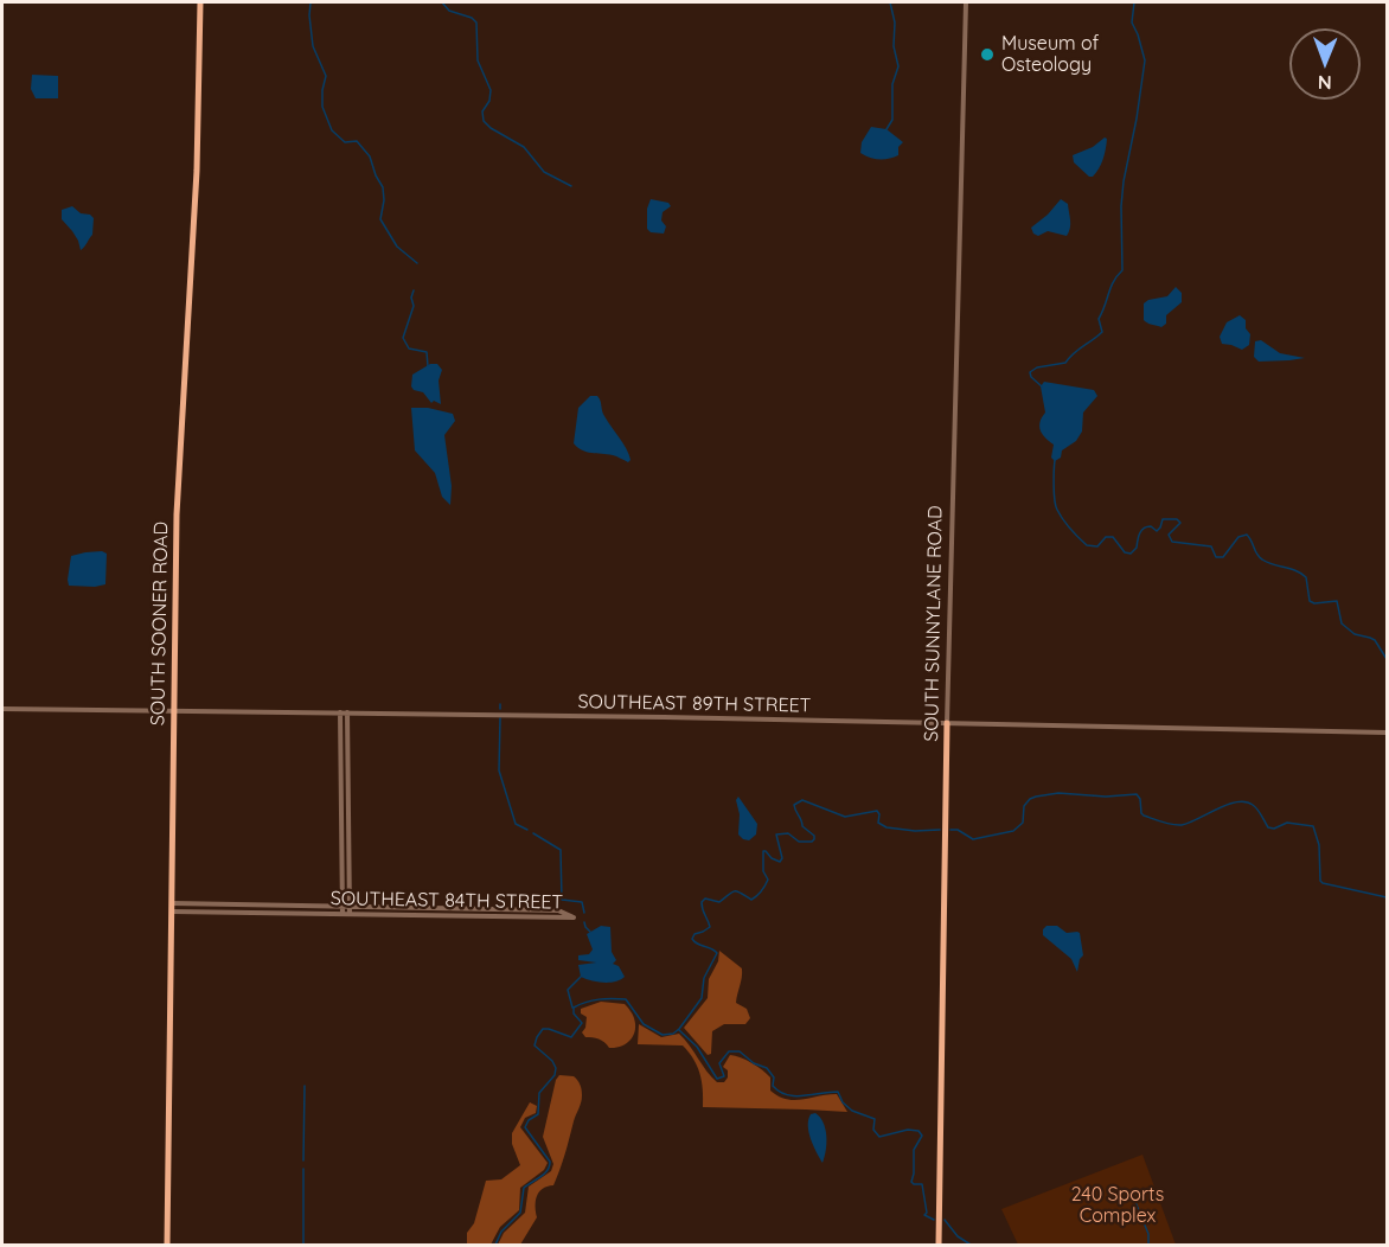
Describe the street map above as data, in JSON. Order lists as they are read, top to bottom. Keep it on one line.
{"streets":{"main road":["SOUTH SOONER ROAD","SOUTH SUNNYLANE ROAD"],"street":["SOUTHEAST 89TH STREET","SOUTHEAST 84TH STREET"]},"crossings":[["SOUTH SOONER ROAD","SOUTHEAST 89TH STREET"],["SOUTH SOONER ROAD","SOUTHEAST 84TH STREET"],["SOUTH SUNNYLANE ROAD","SOUTHEAST 89TH STREET"]],"parks":["240 Sports Complex"],"places":["Museum of Osteology"],"north":"bottom"}
